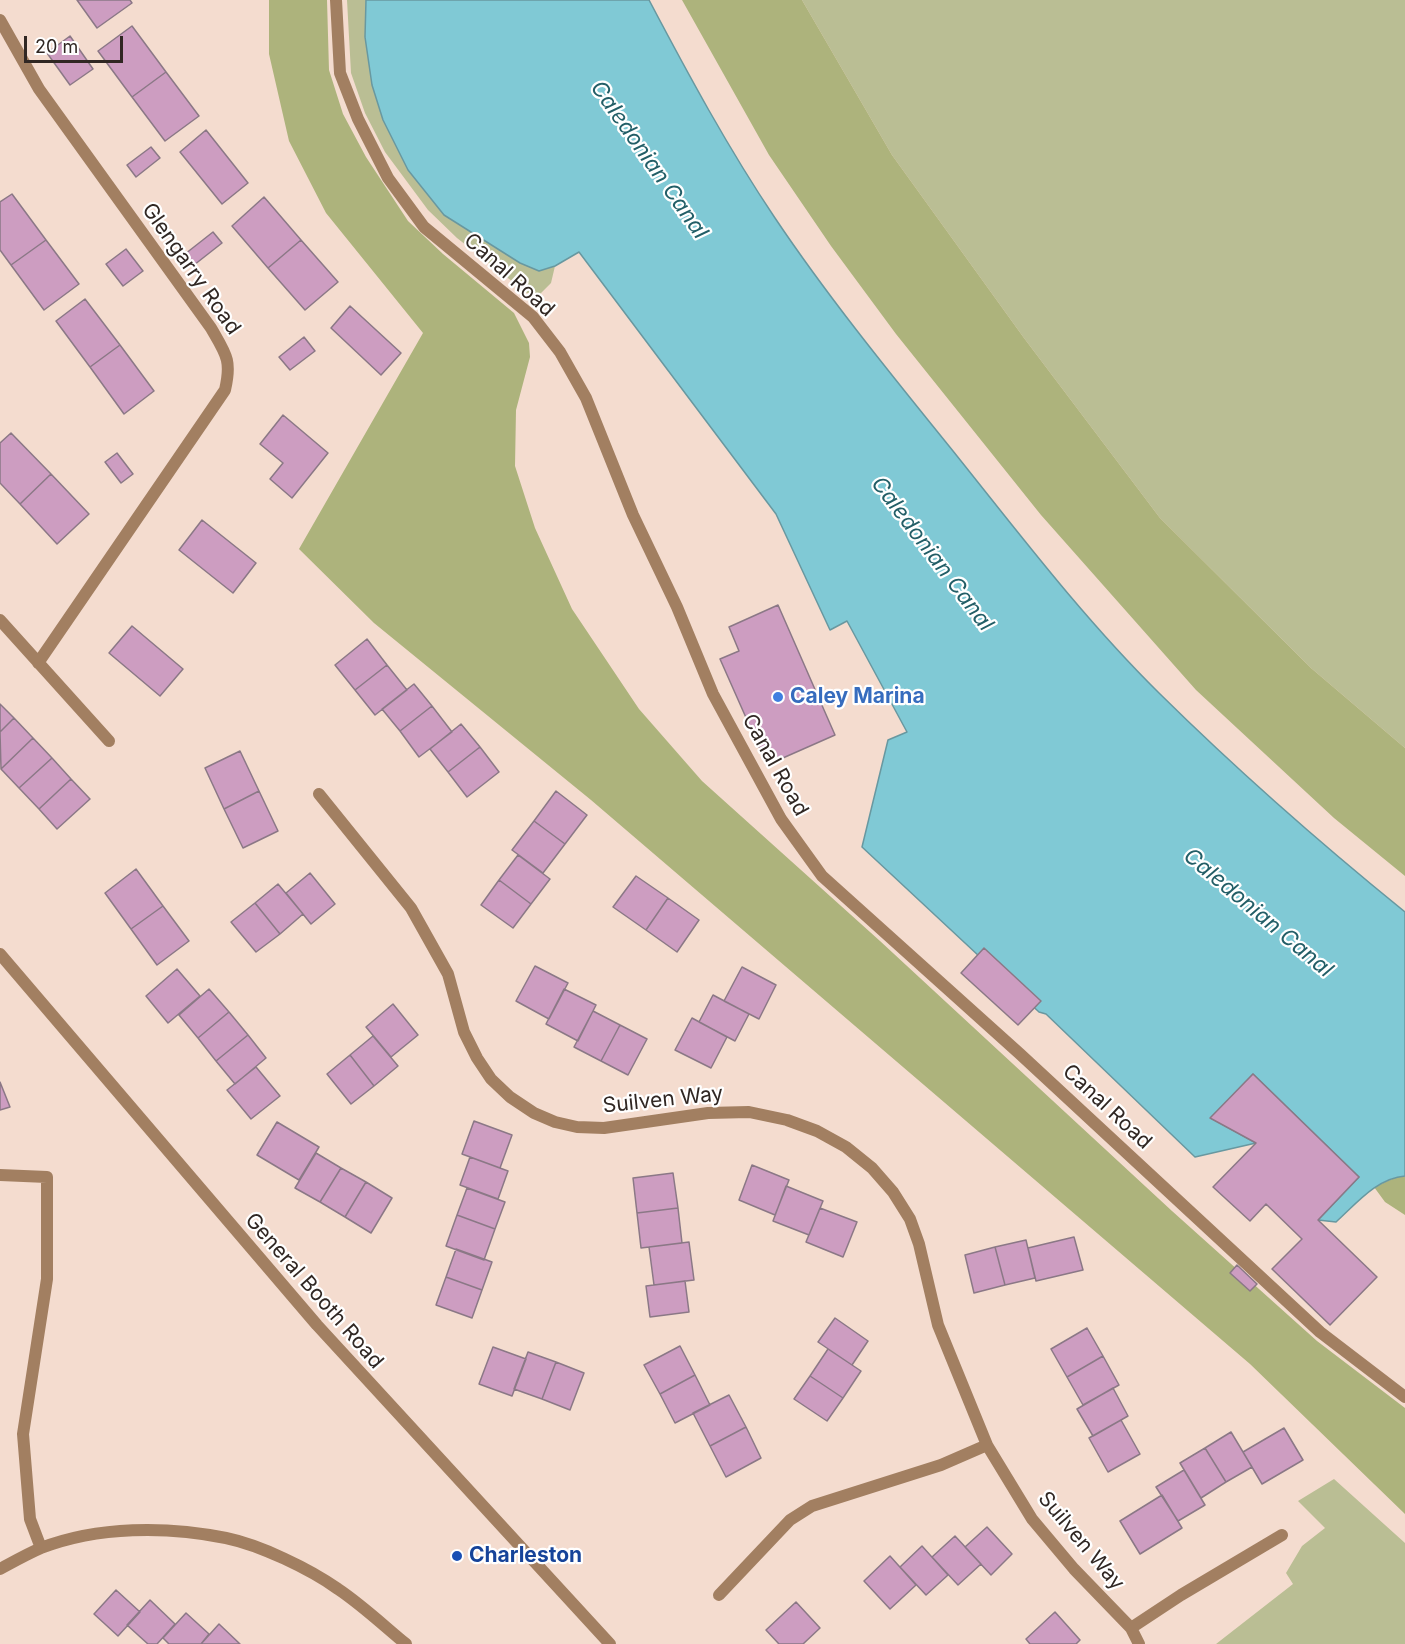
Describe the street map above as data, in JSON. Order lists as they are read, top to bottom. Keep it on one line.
{"streets":{"street":["Glengarry Road","Canal Road","Suilven Way","General Booth Road"]},"water":["Caledonian Canal"],"places":["Caley Marina","Charleston"],"scale_bar":"20 m"}
